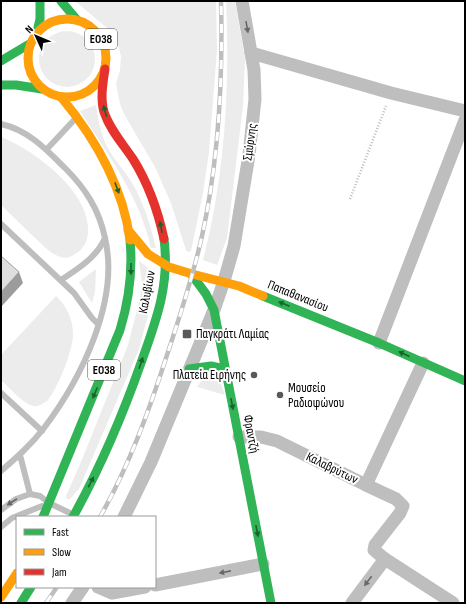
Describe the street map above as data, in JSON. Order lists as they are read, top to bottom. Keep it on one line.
{"streets":{"main road":["ΕΟ38","Καλυβίων","Παπαθανασίου","Φραντζή"],"street":["Σμύρνης","Καλαβρύτων"]},"crossings":[["ΕΟ38","Καλυβίων"],["Σμύρνης","Παπαθανασίου"],["Σμύρνης","Φραντζή"],["Καλυβίων","Παπαθανασίου"],["Παπαθανασίου","Φραντζή"],["Παπαθανασίου","Καλαβρύτων"],["Φραντζή","Καλαβρύτων"]],"one_way":["Παπαθανασίου","Φραντζή"],"places":{"transit":["Παγκράτι Λαμίας"],"other":["Πλατεία Ειρήνης","Μουσείο Ραδιοφώνου"]},"legend":["Fast","Slow","Jam"],"north":"top left"}
